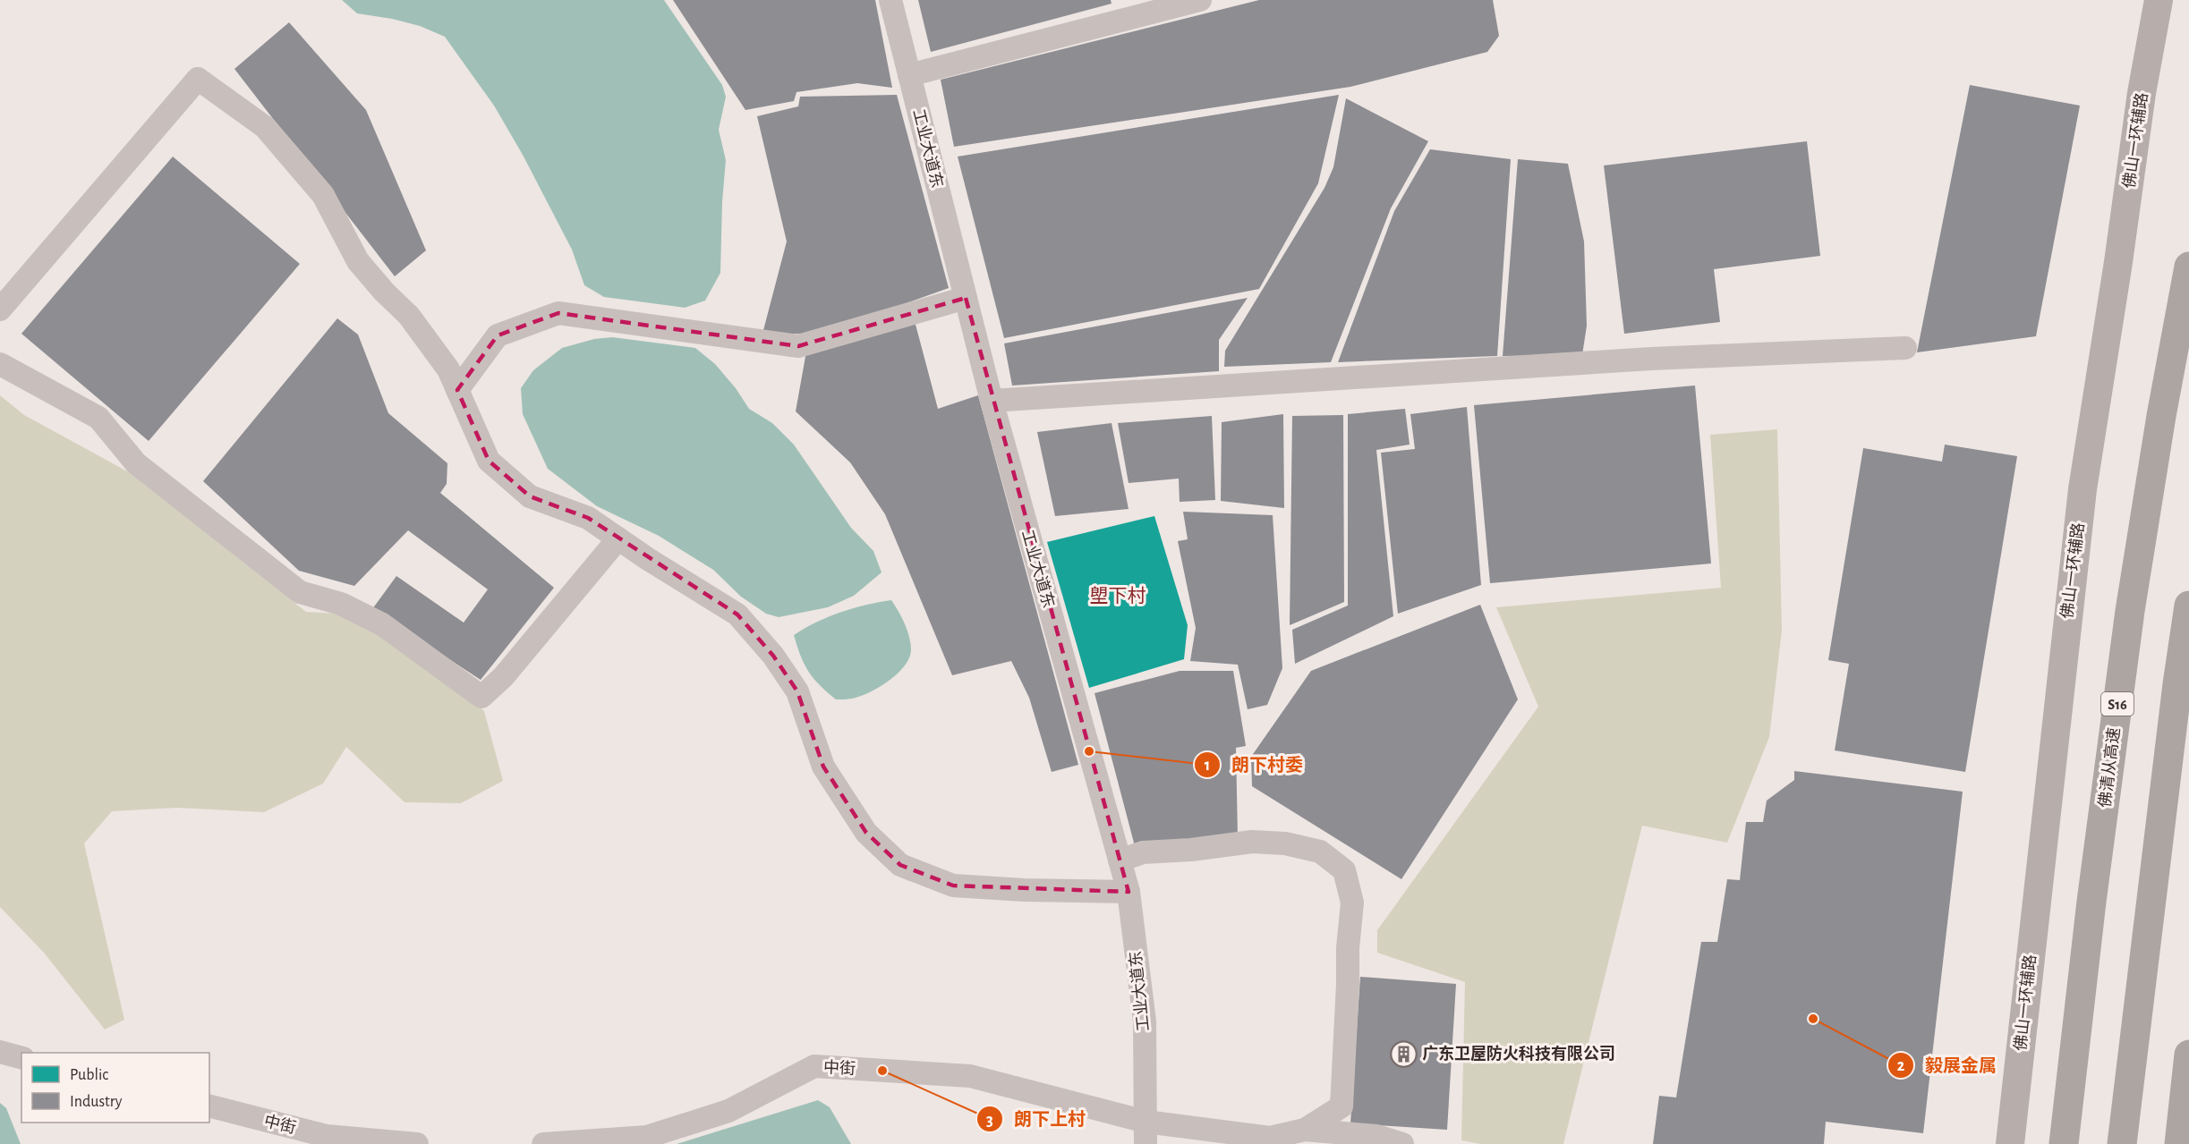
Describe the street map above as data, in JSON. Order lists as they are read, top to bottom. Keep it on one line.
{"streets":{"highway":["S16","佛清从高速"],"main road":["佛山一环辅路"],"street":["工业大道东","中街"]},"crossings":[["工业大道东","中街"]],"districts":["塱下村"],"places":{"other":["朗下村委","毅展金属","朗下上村"],"building":["广东卫屋防火科技有限公司"]},"legend":["Public","Industry"]}
